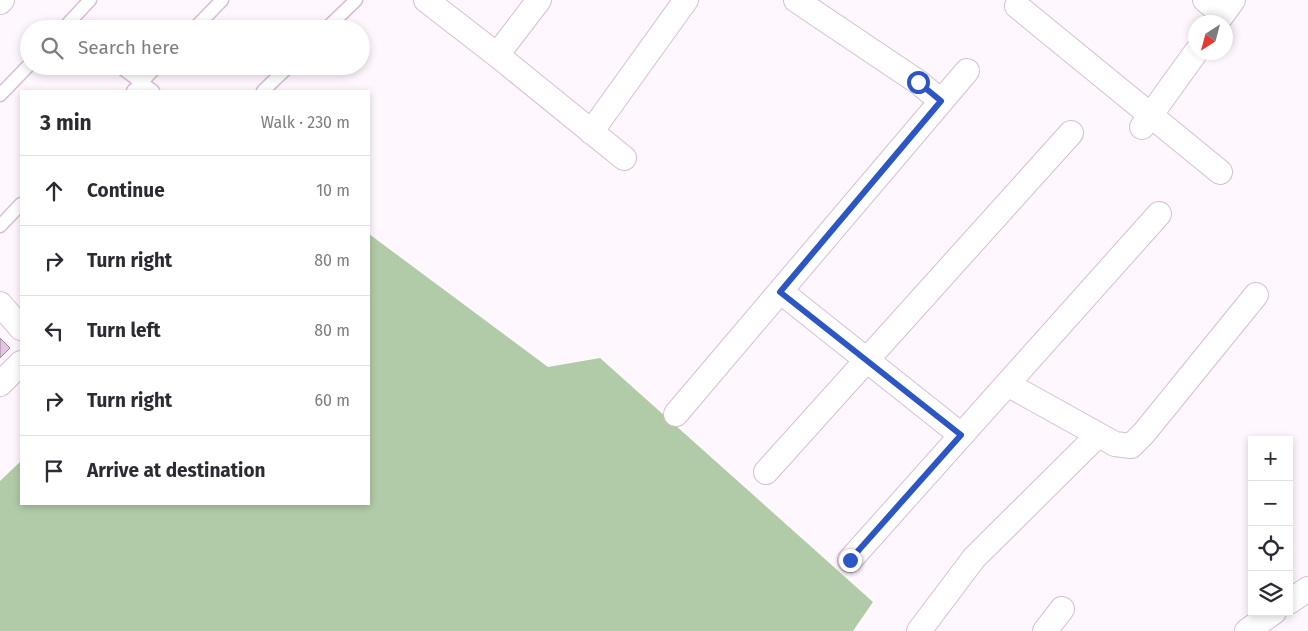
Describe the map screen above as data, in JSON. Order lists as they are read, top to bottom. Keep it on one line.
{"north":"bottom left","page":{"search":"Search here","heading":["3 min","Walk · 230 m"],"list":[["Continue","10 m"],["Turn right","80 m"],["Turn left","80 m"],["Turn right","60 m"],"Arrive at destination"],"map_buttons":["+","−"]}}
